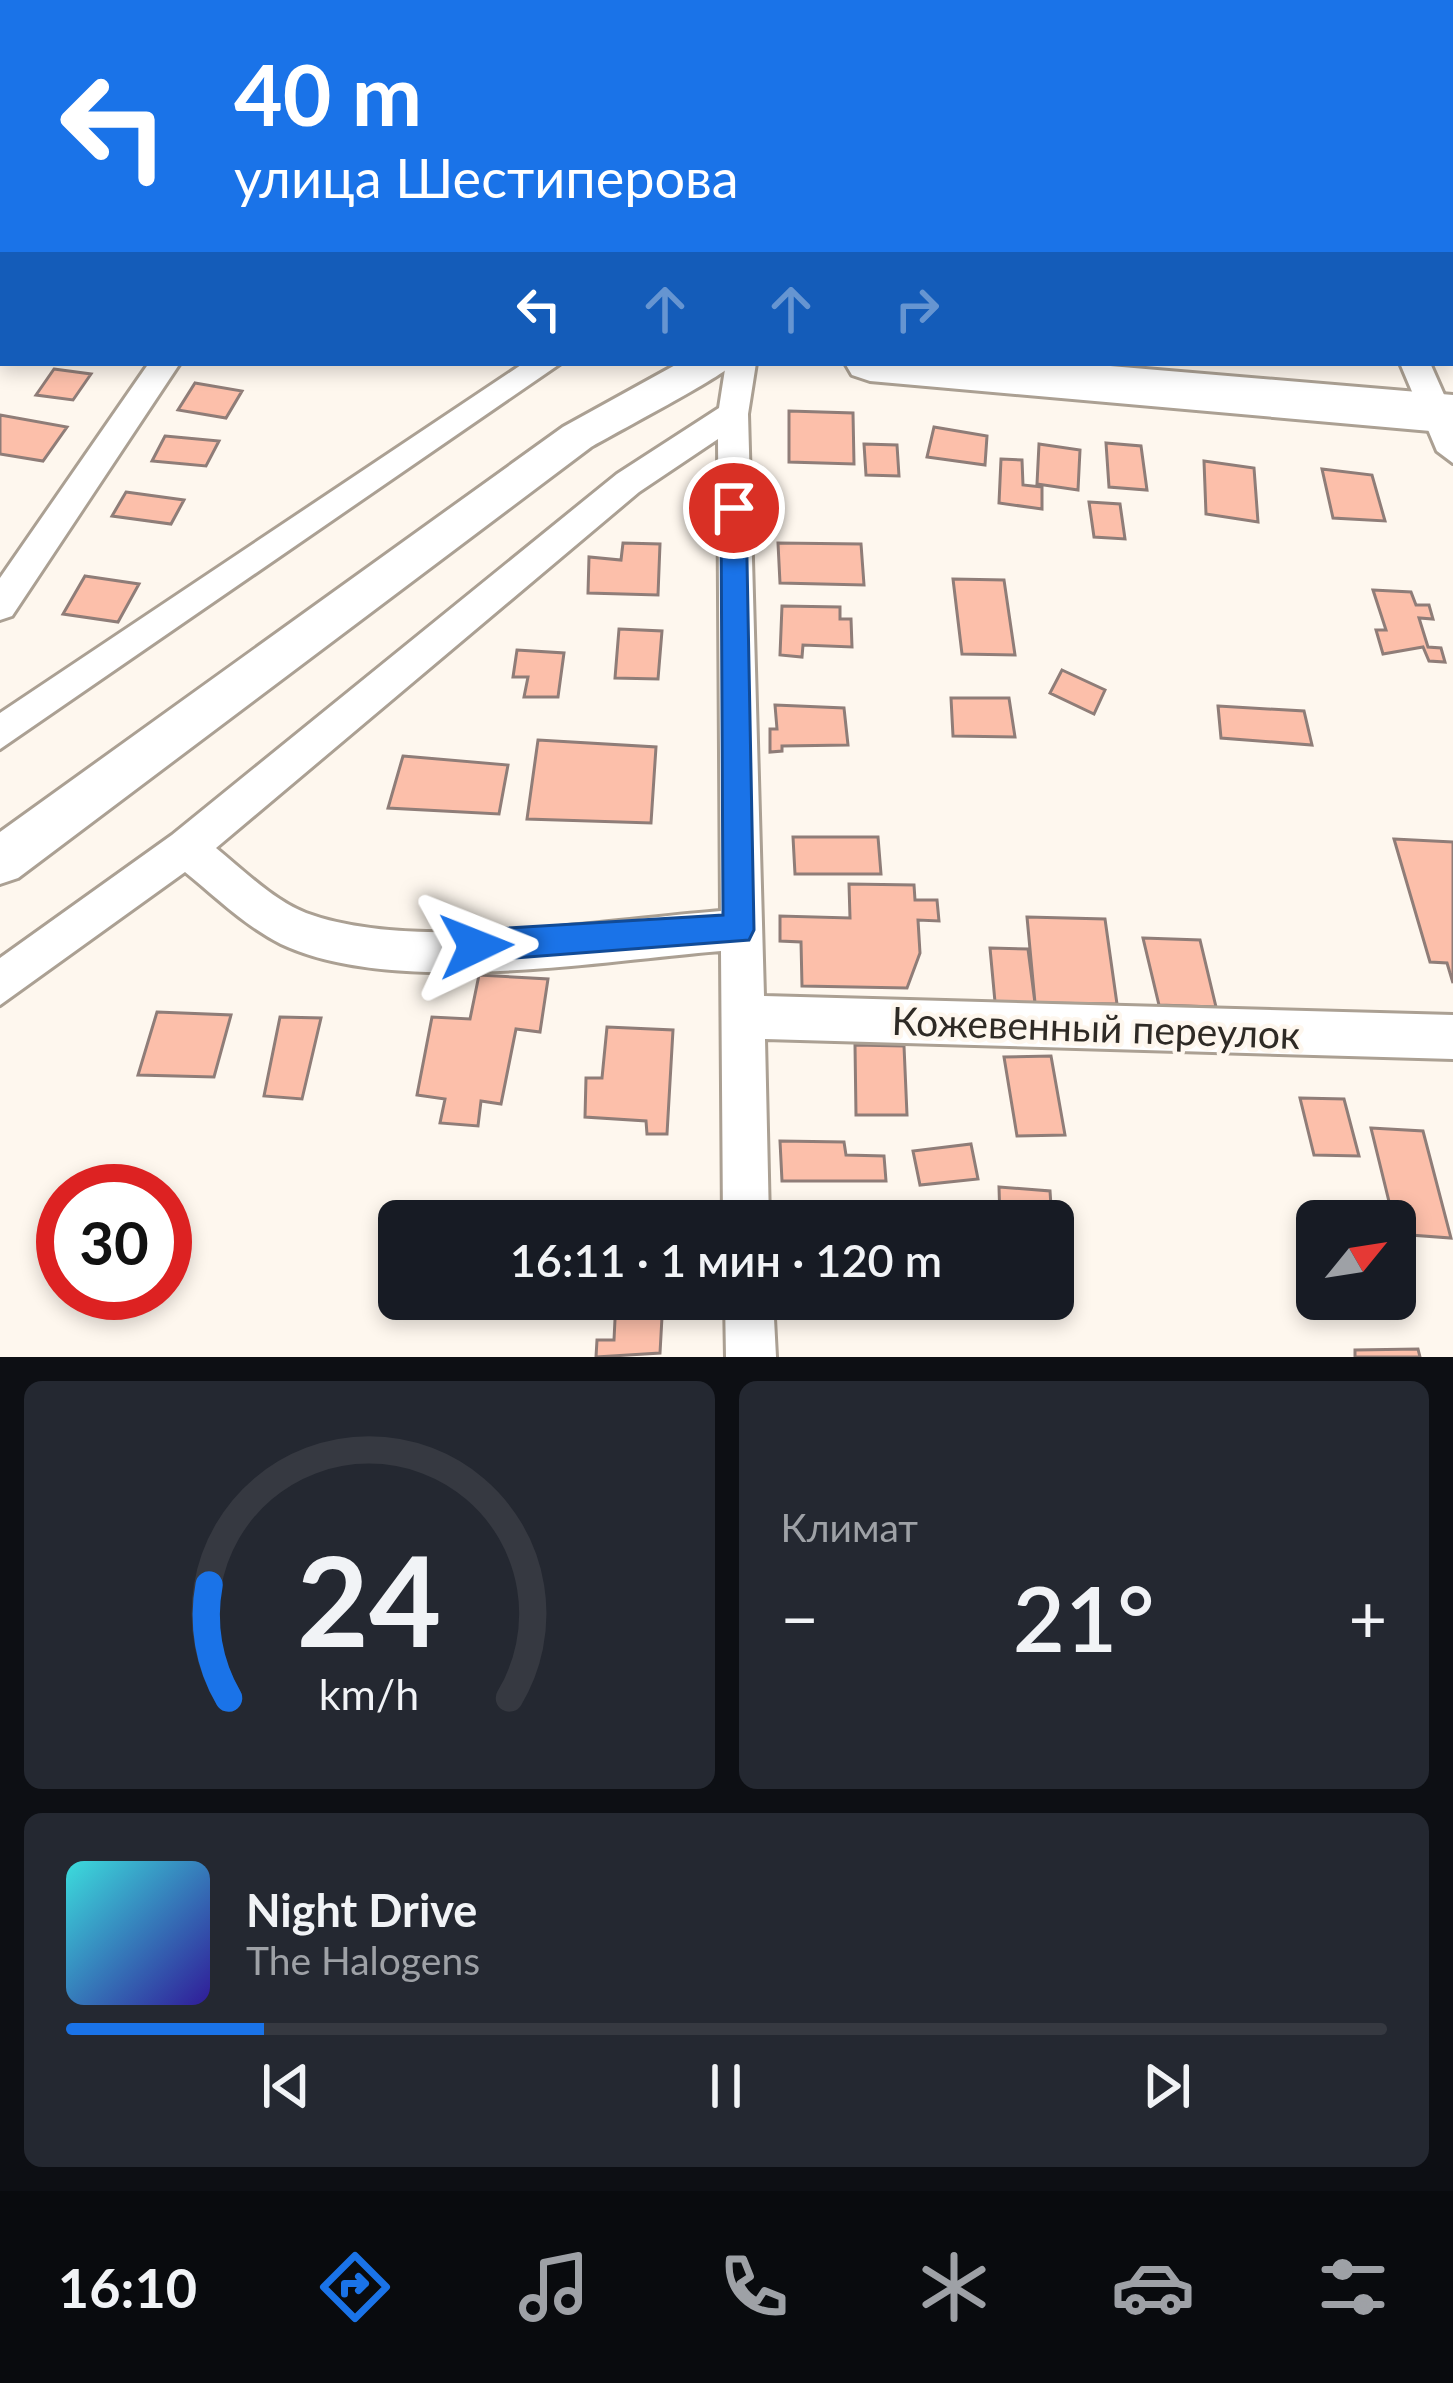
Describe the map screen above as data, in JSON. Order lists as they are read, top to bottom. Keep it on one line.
{"streets":{"street":["Кожевенный переулок"]},"north":"top right","page":{"turn":["40 m","улица Шестиперова"],"limit":"30","trip":"16:11 · 1 мин · 120 m","tile":"Климат","heat":["−","21°","+"],"song":["Night Drive","The Halogens"],"tabs":"16:10","gauge":["24","km/h"]}}
